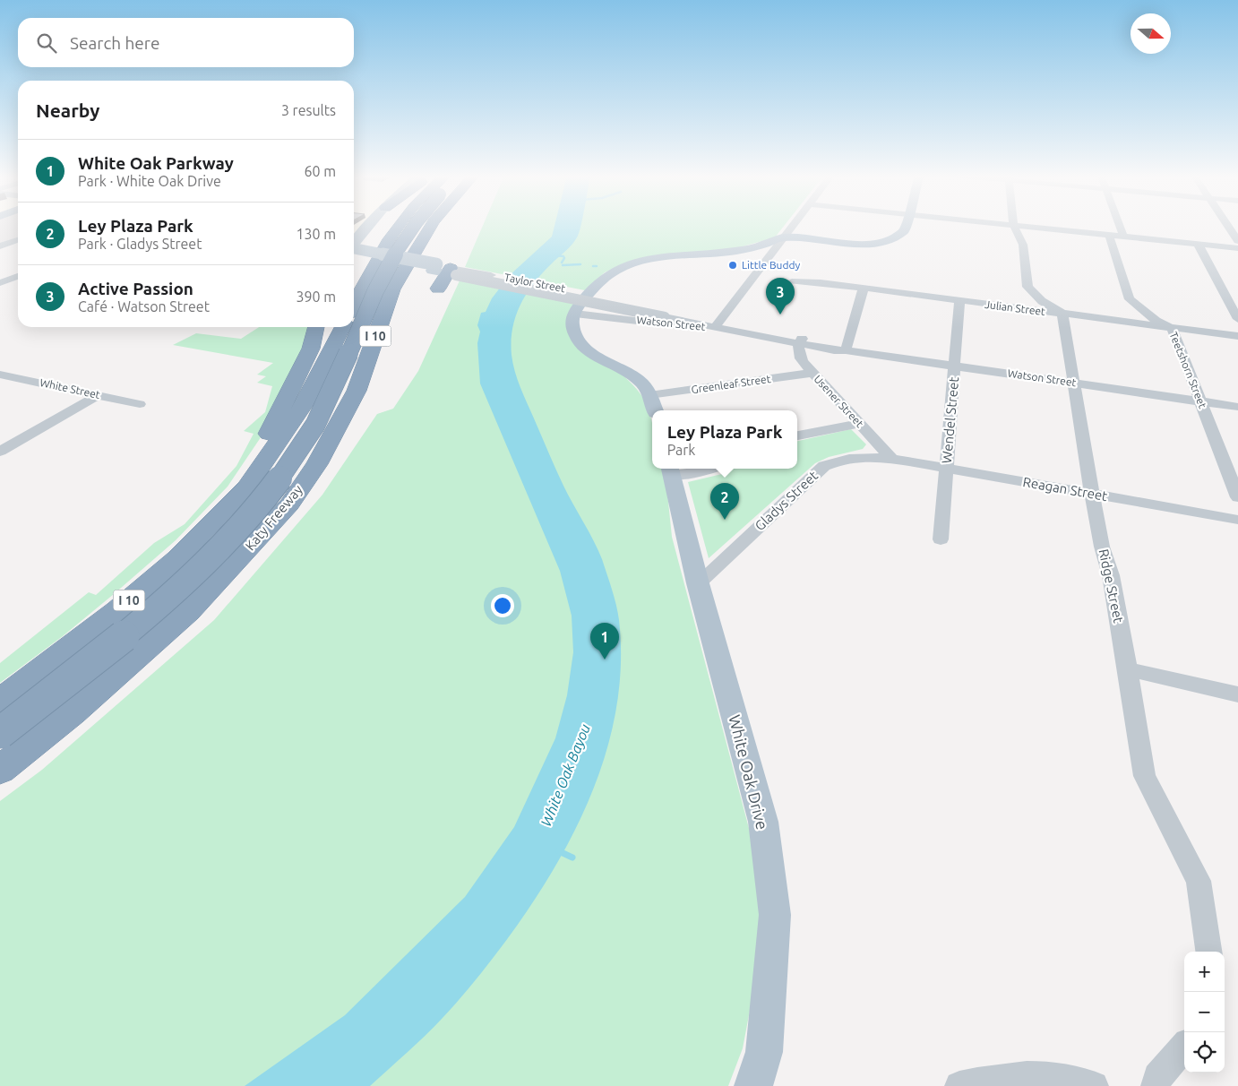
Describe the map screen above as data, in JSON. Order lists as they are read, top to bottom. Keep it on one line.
{"streets":{"highway":["I 10","Katy Freeway"],"main road":["Taylor Street","White Oak Drive"],"street":["Julian Street","Watson Street","Teetshorn Street","Greenleaf Street","White Street","Usener Street","Wendel Street","Reagan Street","Gladys Street","Ridge Street"]},"crossings":[["Taylor Street","Watson Street"],["Julian Street","Teetshorn Street"],["Julian Street","Wendel Street"],["Julian Street","Ridge Street"],["Watson Street","Teetshorn Street"],["Watson Street","Usener Street"],["Watson Street","Wendel Street"],["Watson Street","Ridge Street"],["Greenleaf Street","Usener Street"],["Usener Street","Reagan Street"],["Usener Street","Gladys Street"],["Wendel Street","Reagan Street"],["Reagan Street","Gladys Street"],["Reagan Street","Ridge Street"],["Gladys Street","White Oak Drive"]],"water":["White Oak Bayou"],"places":["Little Buddy"],"north":"right","page":{"search":"Search here","heading":["Nearby","3 results"],"list":[{"mark":"1","name":"White Oak Parkway","note":"Park · White Oak Drive","value":"60 m"},{"mark":"2","name":"Ley Plaza Park","note":"Park · Gladys Street","value":"130 m"},{"mark":"3","name":"Active Passion","note":"Café · Watson Street","value":"390 m"}],"pins":["3","2","1"],"popup":["Ley Plaza Park","Park"],"map_buttons":["+","−"]}}
